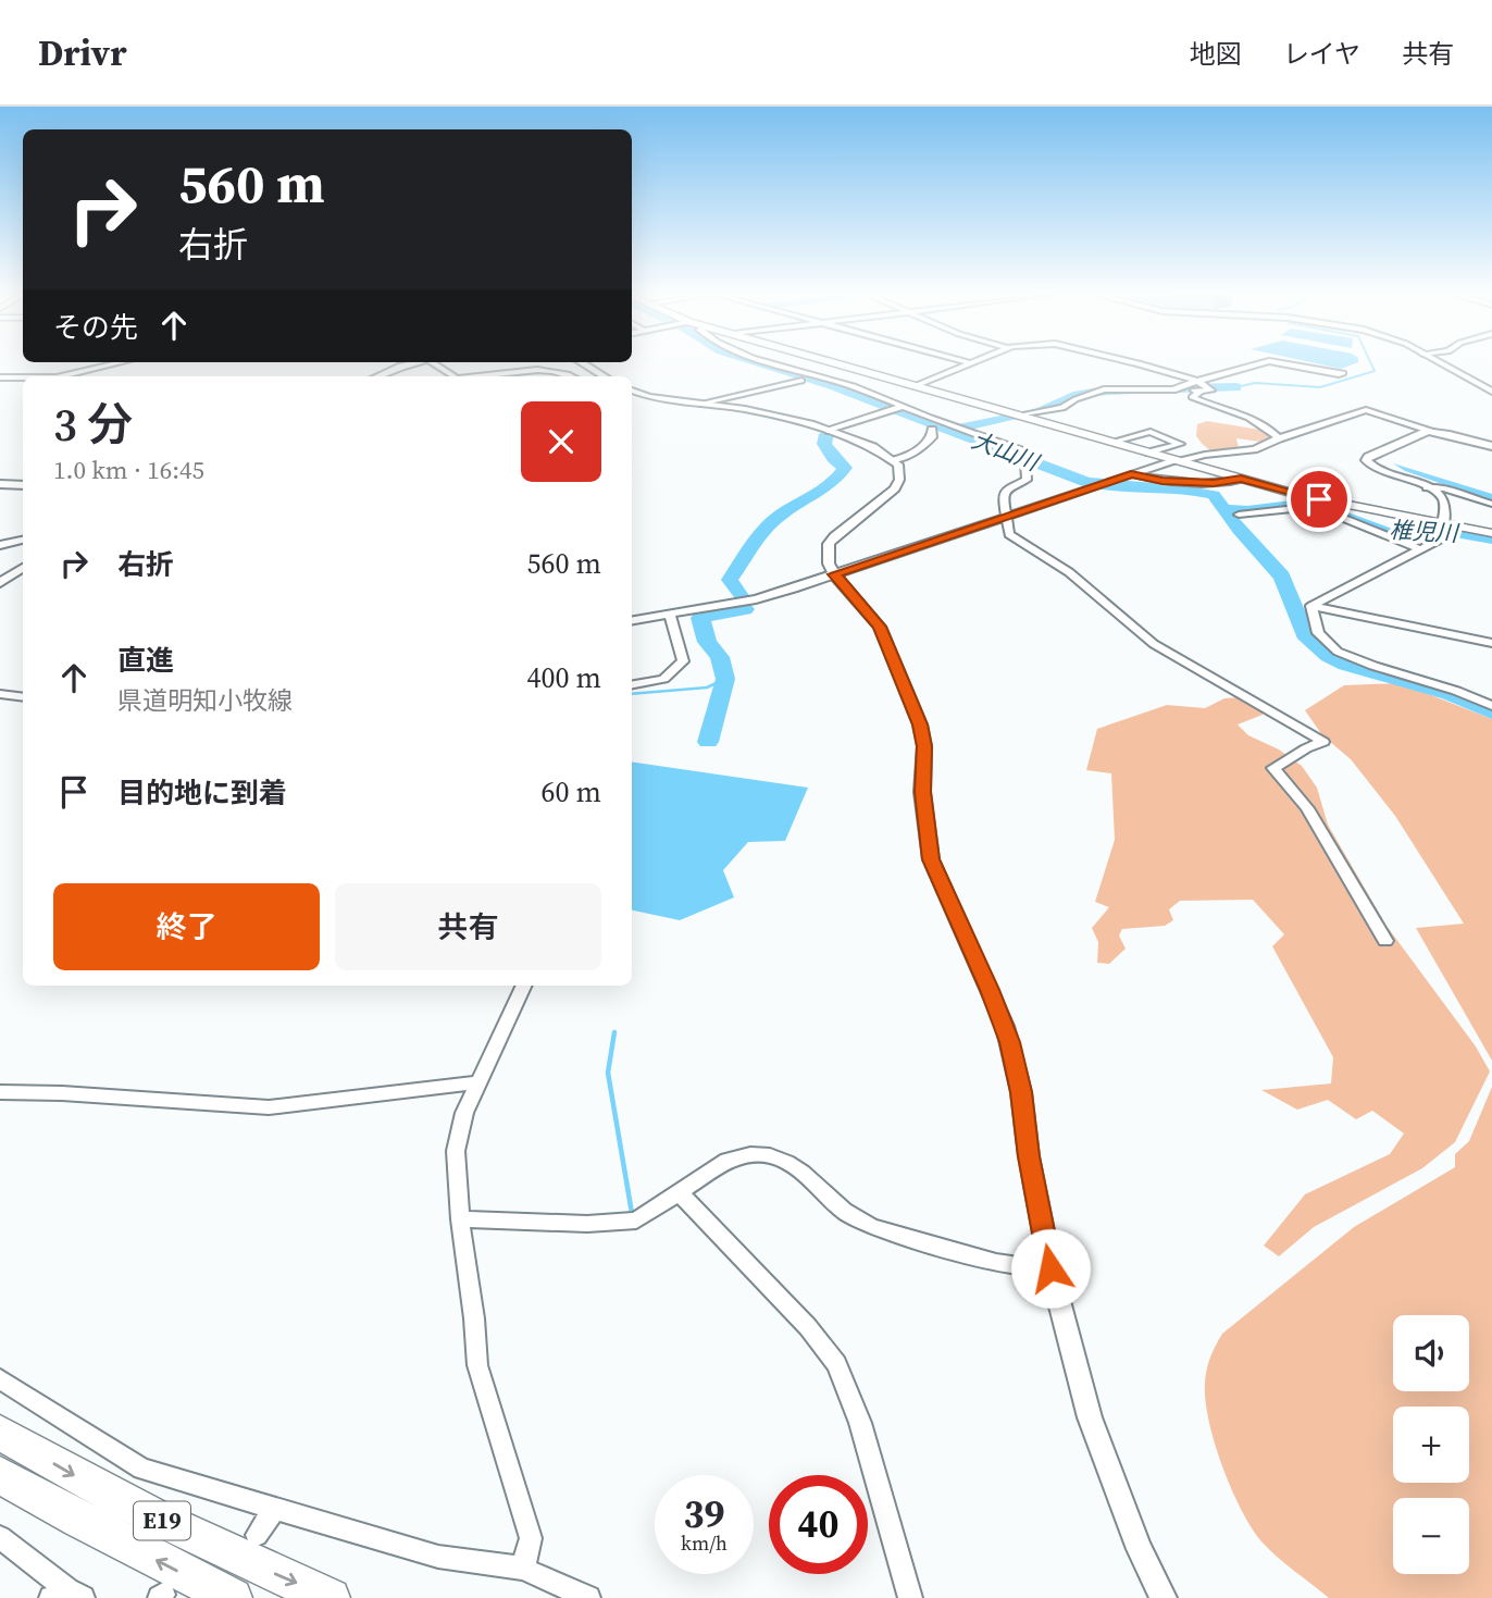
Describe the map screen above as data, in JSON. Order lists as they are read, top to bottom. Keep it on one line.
{"streets":{"highway":["E19"]},"water":["大山川","椎児川"],"page":{"header":"Drivr","nav":["地図","レイヤ","共有"],"turn":["560 m","右折"],"then":"その先","heading":["3 分","1.0 km · 16:45"],"list":[{"name":"右折","value":"560 m"},{"name":"直進","note":"県道明知小牧線","value":"400 m"},{"name":"目的地に到着","value":"60 m"}],"buttons":["終了","共有"],"map_buttons":["+","−"],"speed":"39 km/h","limit":"40"}}
